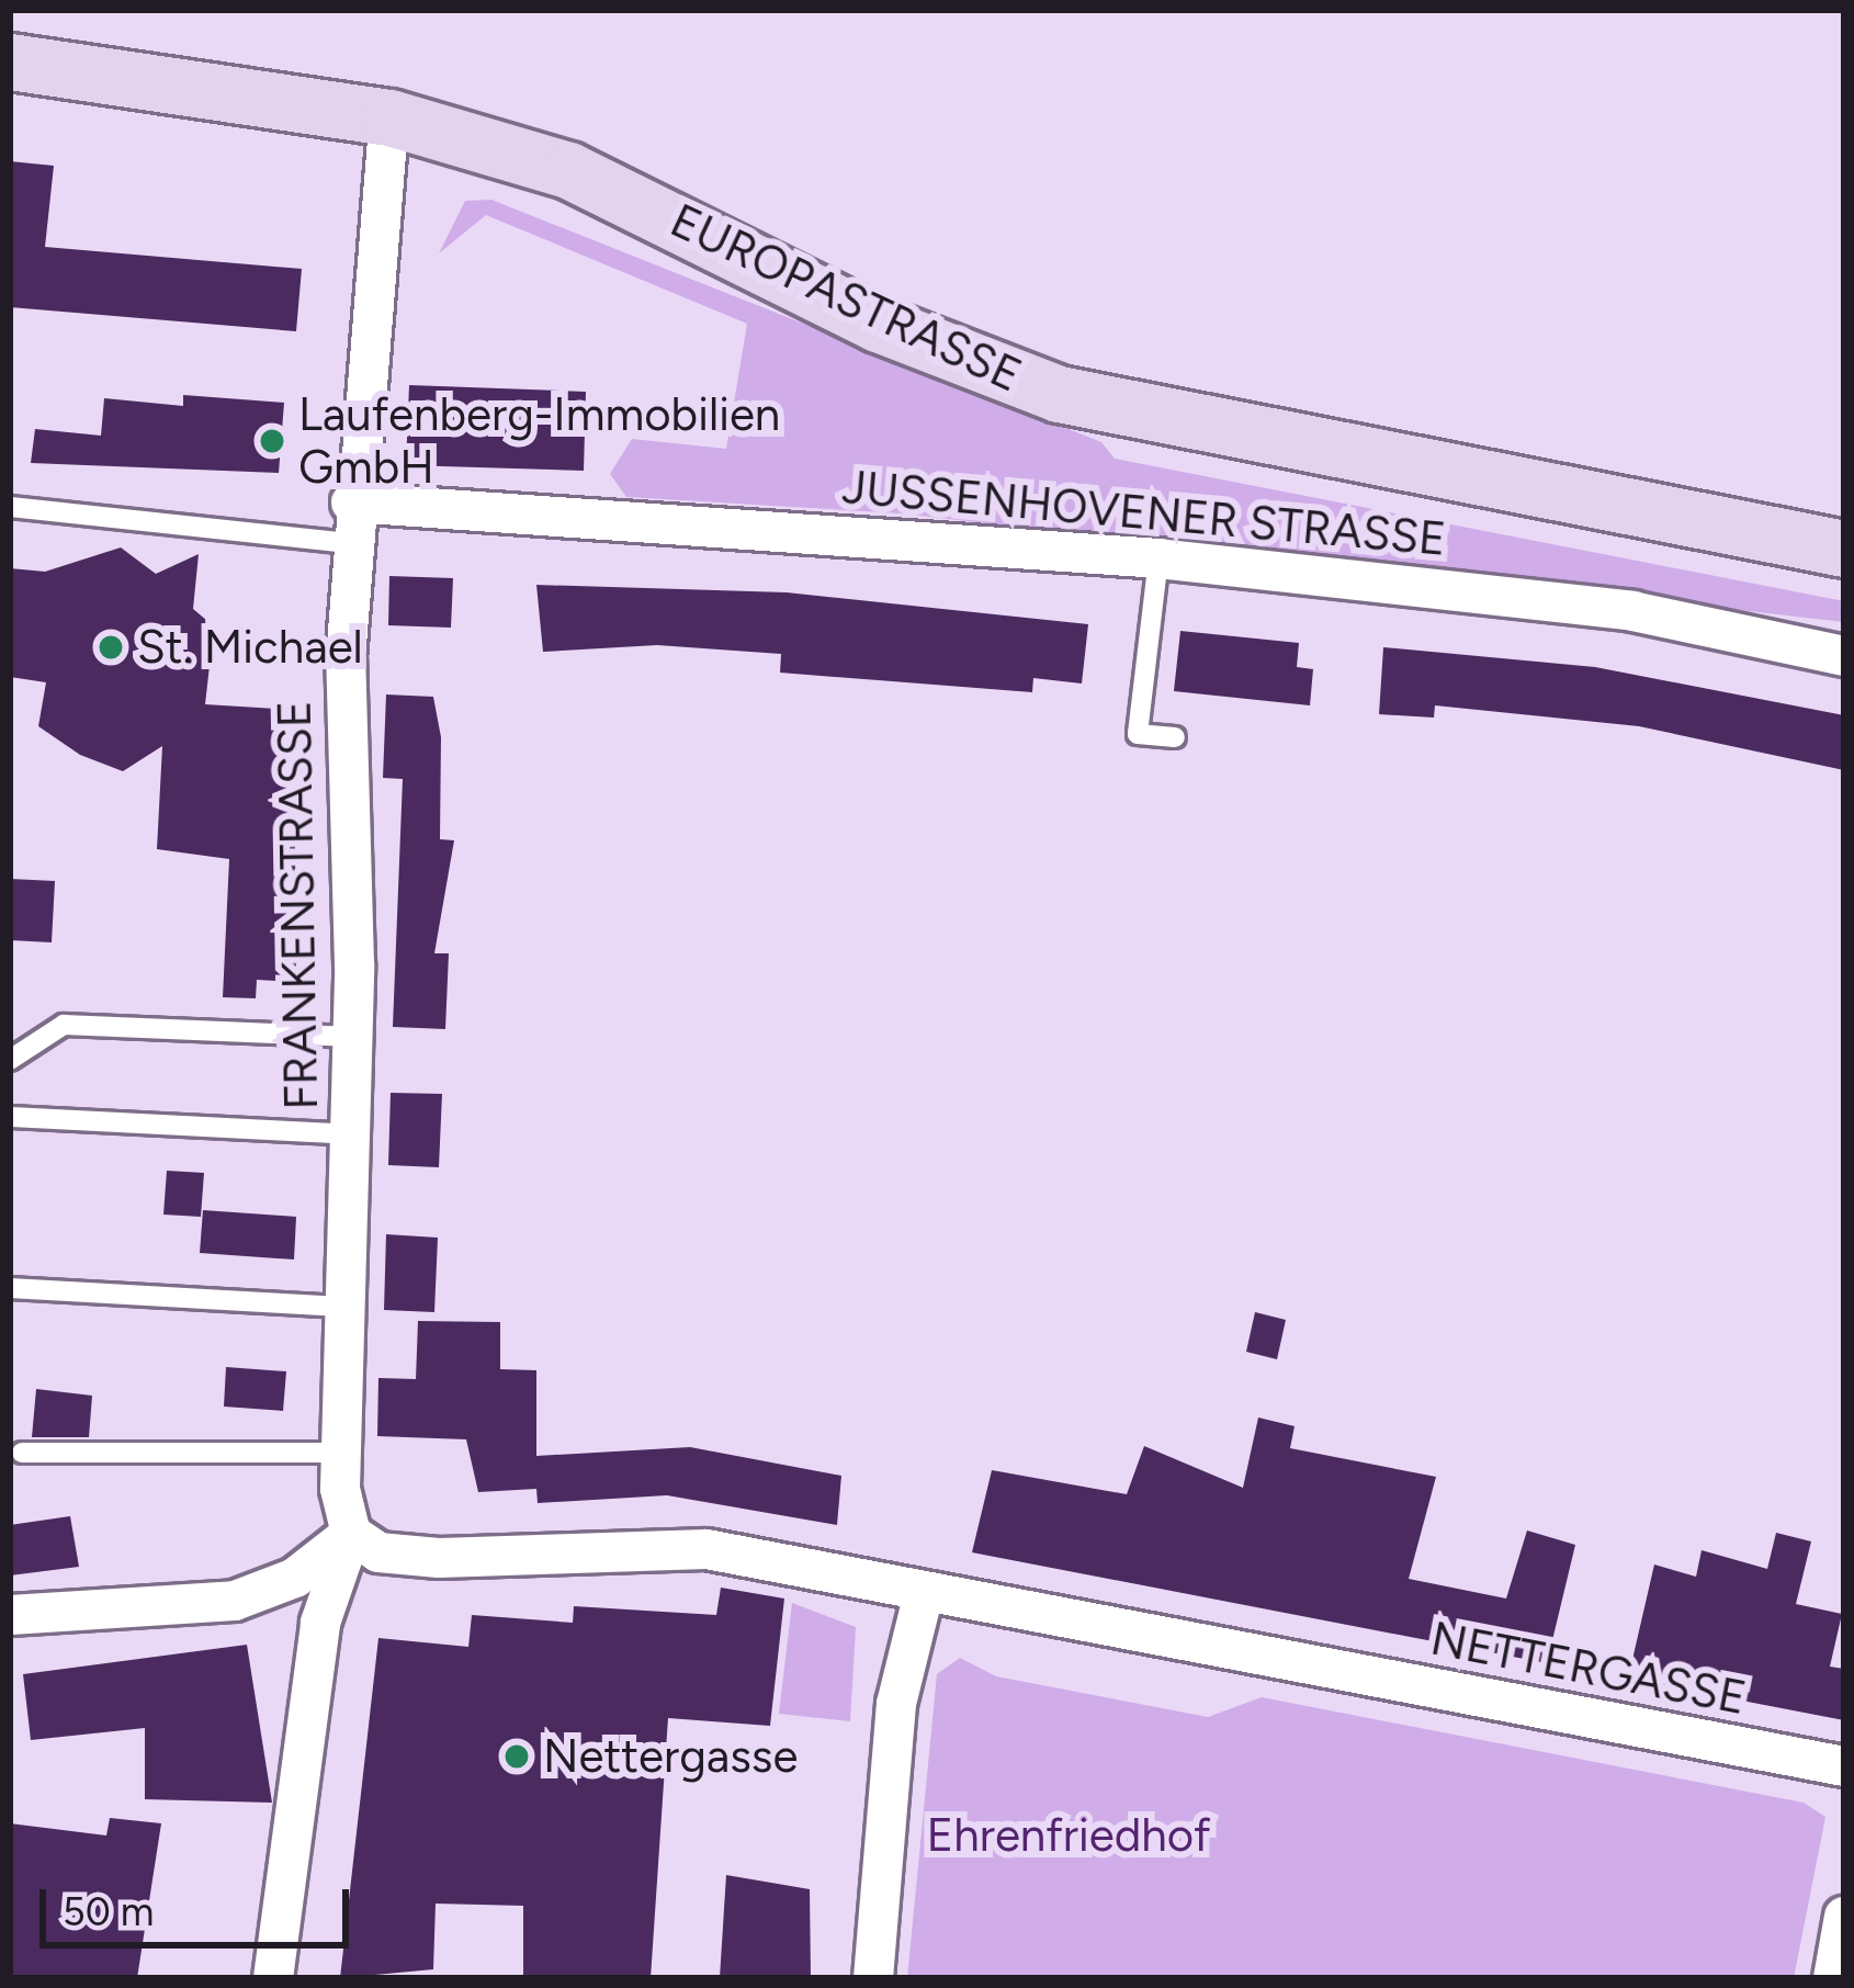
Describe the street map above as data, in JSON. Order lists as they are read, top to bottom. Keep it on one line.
{"streets":{"main road":["EUROPASTRASSE"],"street":["JUSSENHOVENER STRASSE","FRANKENSTRASSE","NETTERGASSE"]},"crossings":[["EUROPASTRASSE","FRANKENSTRASSE"],["JUSSENHOVENER STRASSE","FRANKENSTRASSE"],["FRANKENSTRASSE","NETTERGASSE"]],"parks":["Ehrenfriedhof"],"places":["Laufenberg-Immobilien GmbH","St. Michael","Nettergasse"],"scale_bar":"50 m"}
